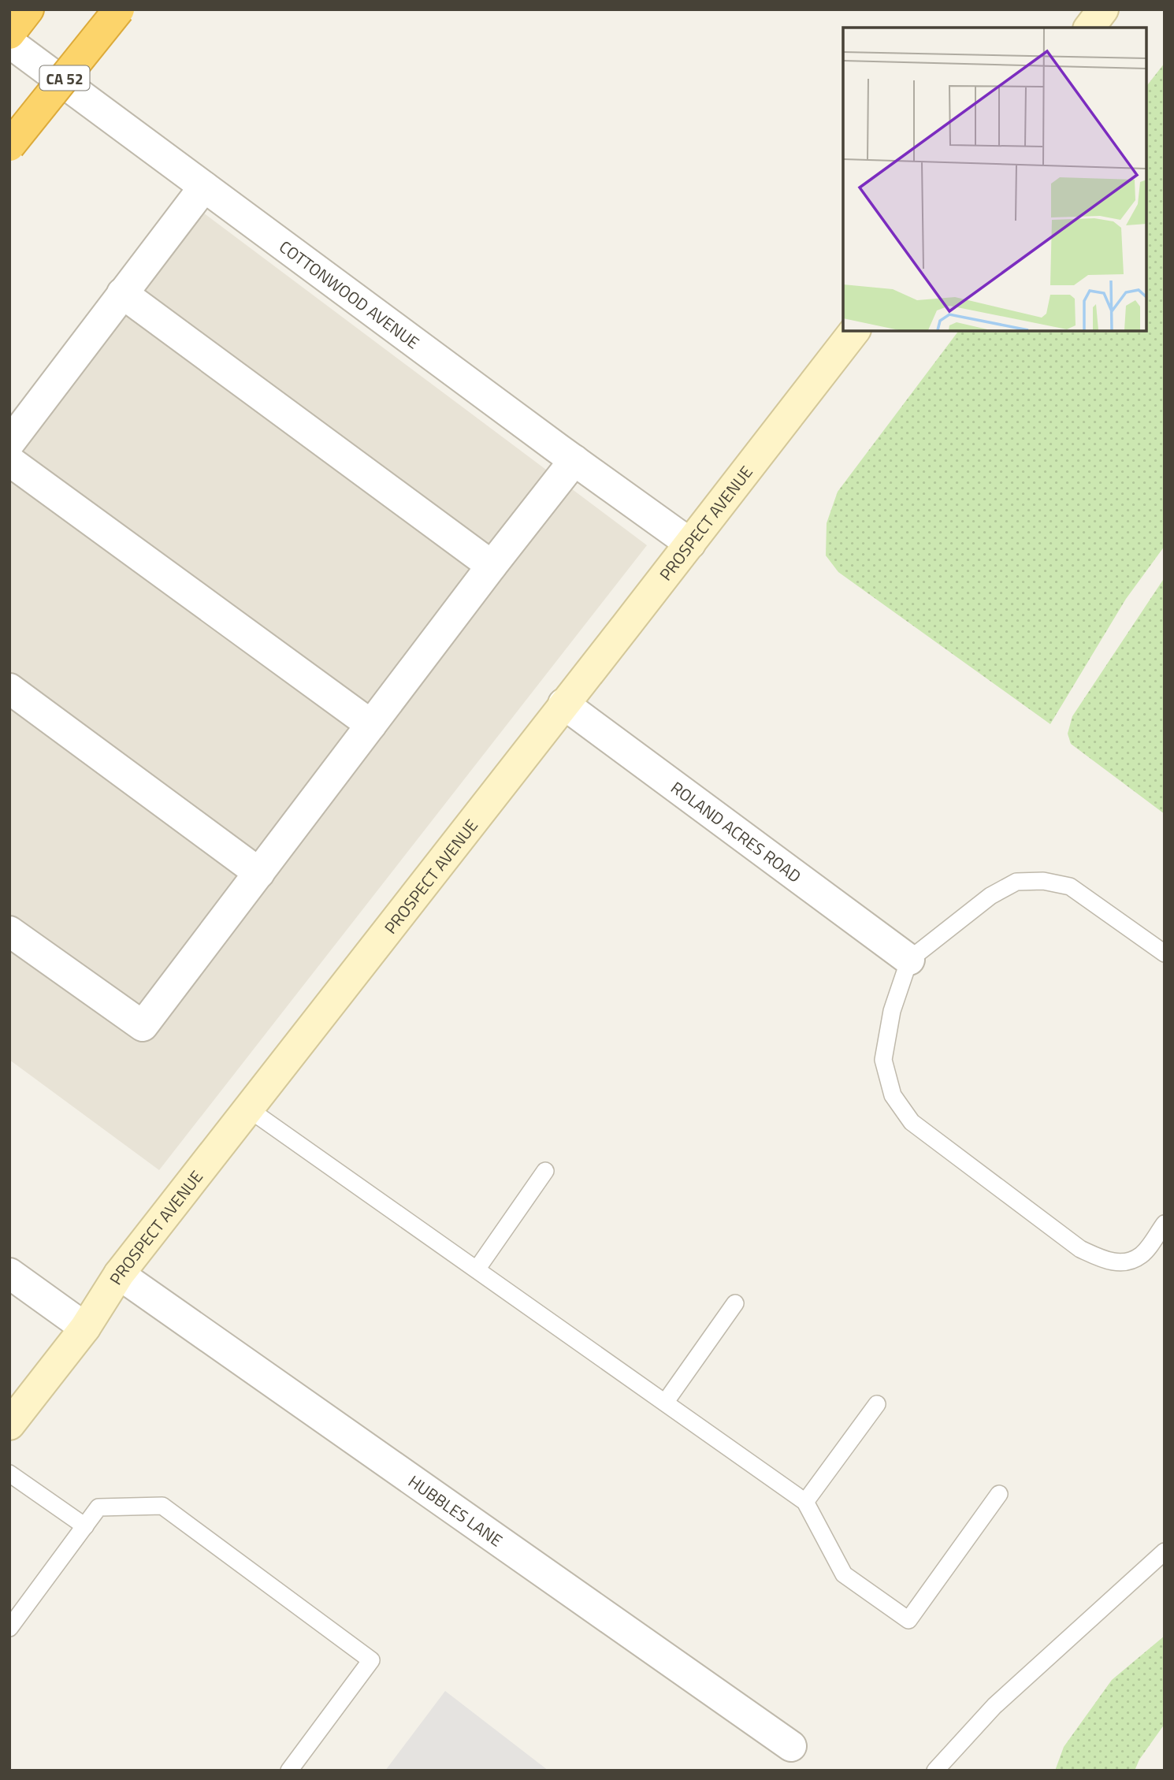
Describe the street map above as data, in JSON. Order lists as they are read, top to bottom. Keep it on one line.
{"streets":{"highway":["CA 52"],"main road":["PROSPECT AVENUE"],"street":["COTTONWOOD AVENUE","ROLAND ACRES ROAD","HUBBLES LANE"]},"crossings":[["COTTONWOOD AVENUE","PROSPECT AVENUE"],["PROSPECT AVENUE","ROLAND ACRES ROAD"],["PROSPECT AVENUE","HUBBLES LANE"]]}
